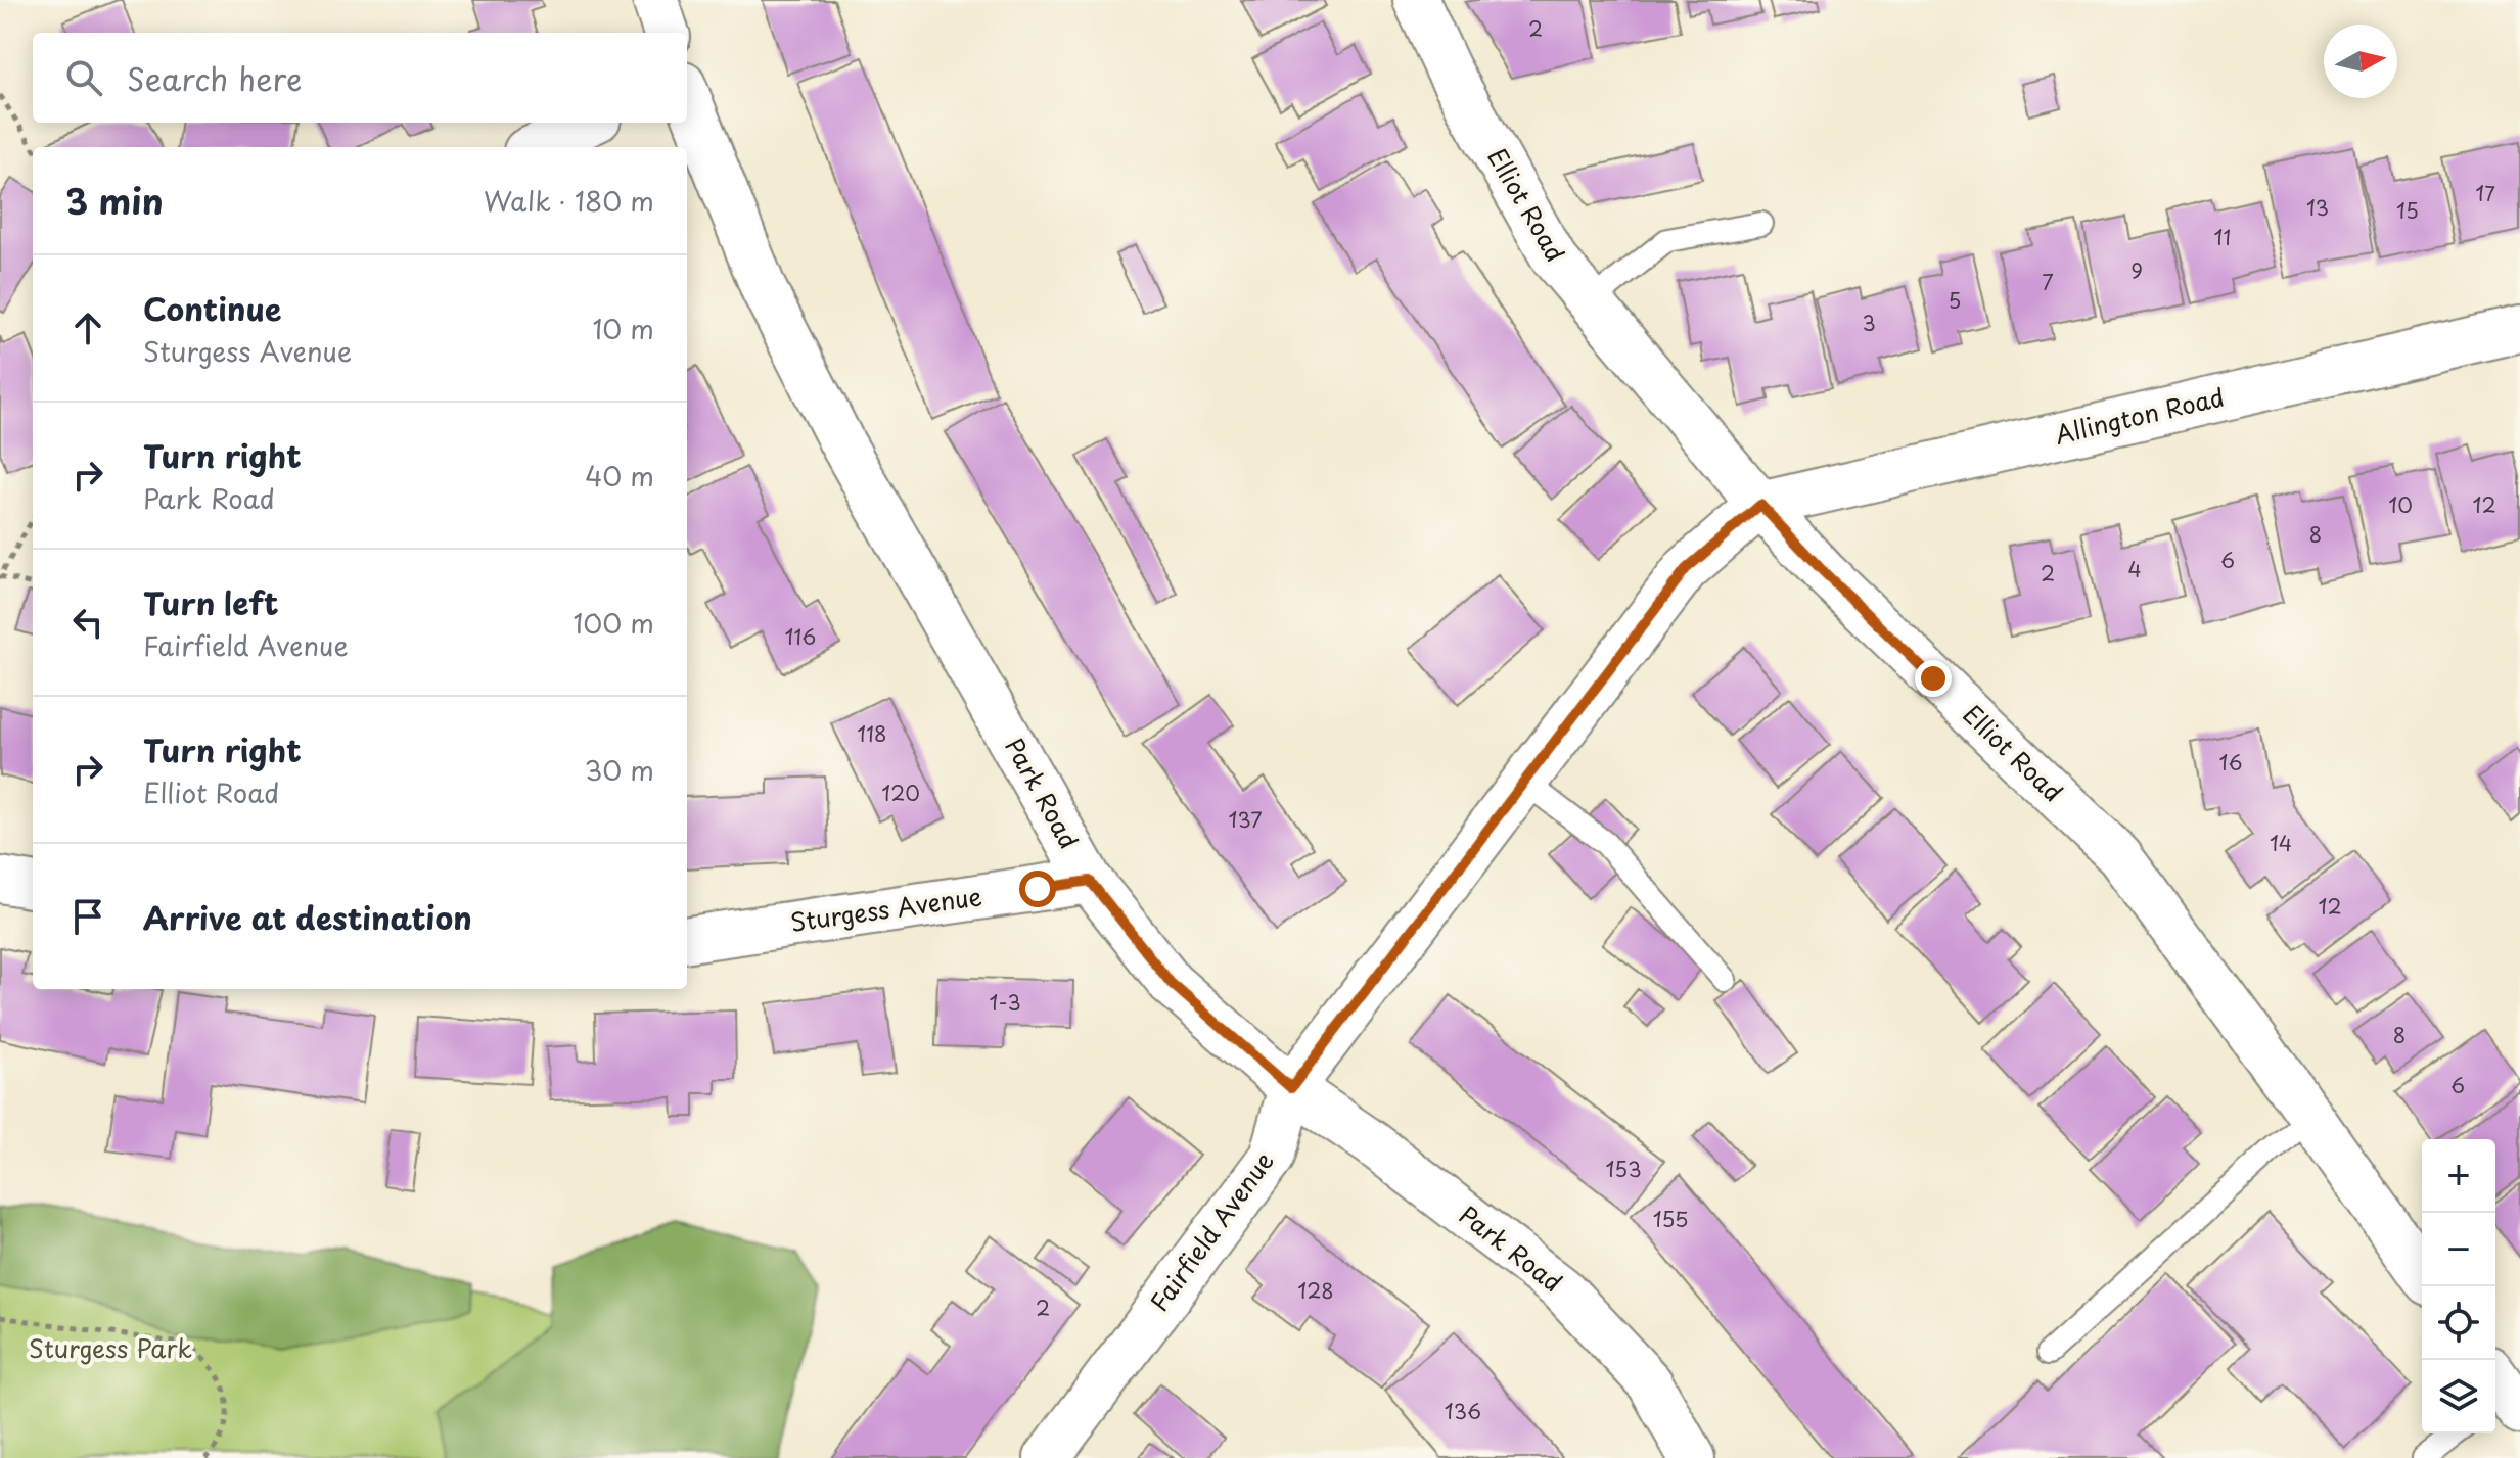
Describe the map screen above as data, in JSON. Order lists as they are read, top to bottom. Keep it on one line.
{"streets":{"street":["Elliot Road","Allington Road","Park Road","Sturgess Avenue","Fairfield Avenue"]},"crossings":[["Elliot Road","Allington Road"],["Elliot Road","Fairfield Avenue"],["Allington Road","Fairfield Avenue"],["Park Road","Sturgess Avenue"],["Park Road","Fairfield Avenue"]],"parks":["Sturgess Park"],"house_numbers":["2","17","13","15","11","9","7","5","3","10","12","8","6","4","2","116","118","16","120","137","14","12","1-3","8","6","153","155","128","2","136"],"north":"right","page":{"search":"Search here","heading":["3 min","Walk · 180 m"],"list":[["Continue","Sturgess Avenue","10 m"],["Turn right","Park Road","40 m"],["Turn left","Fairfield Avenue","100 m"],["Turn right","Elliot Road","30 m"],"Arrive at destination"],"map_buttons":["+","−"]}}
